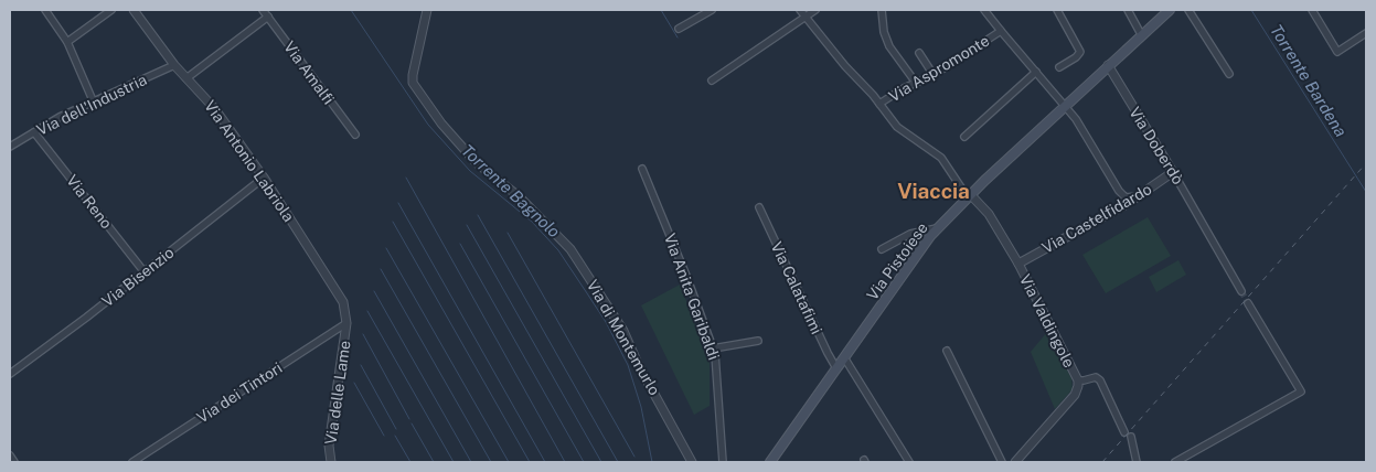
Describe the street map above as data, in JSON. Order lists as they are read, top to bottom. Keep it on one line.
{"streets":{"main road":["Via Pistoiese"],"street":["Via Aspromonte","Via Amalfi","Via dell'Industria","Via Doberdò","Via Antonio Labriola","Via Reno","Via Castelfidardo","Via Bisenzio","Via Calatafimi","Via Anita Garibaldi","Via Valdingole","Via di Montemurlo","Via dei Tintori","Via delle Lame"]},"crossings":[["Via Aspromonte","Via Pistoiese"],["Via dell'Industria","Via Antonio Labriola"],["Via dell'Industria","Via Reno"],["Via Doberdò","Via Castelfidardo"],["Via Doberdò","Via Pistoiese"],["Via Antonio Labriola","Via Bisenzio"],["Via Antonio Labriola","Via dei Tintori"],["Via Antonio Labriola","Via delle Lame"],["Via Reno","Via Bisenzio"],["Via Castelfidardo","Via Valdingole"],["Via Pistoiese","Via Calatafimi"],["Via Pistoiese","Via Valdingole"],["Via dei Tintori","Via delle Lame"]],"districts":["Viaccia"],"water":["Torrente Bardena","Torrente Bagnolo"]}
